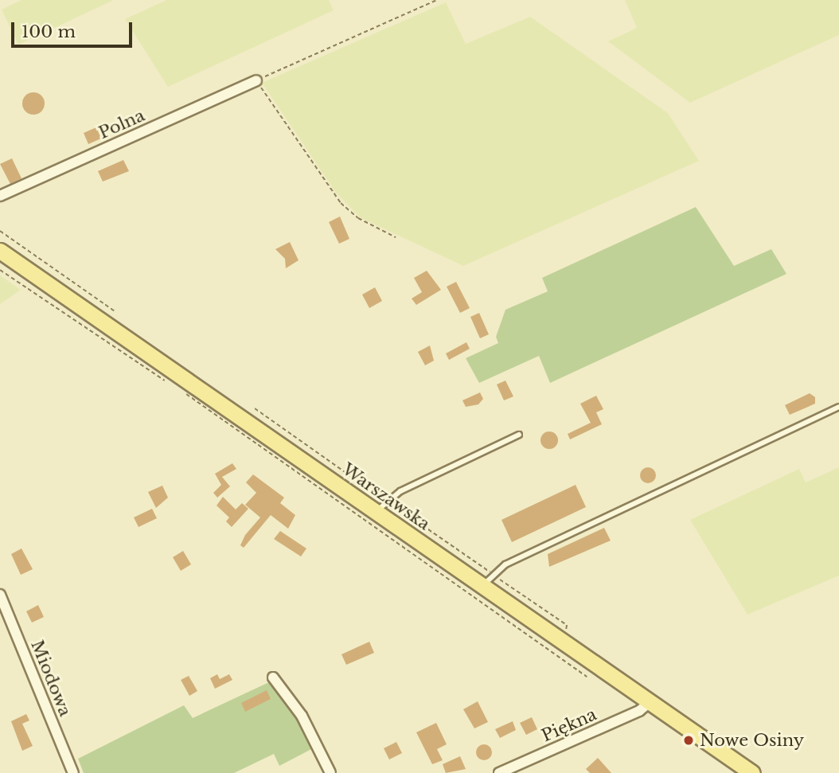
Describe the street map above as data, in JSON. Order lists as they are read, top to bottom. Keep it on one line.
{"streets":{"main road":["Warszawska"],"street":["Polna","Miodowa","Piękna"]},"crossings":[["Warszawska","Piękna"]],"places":["Nowe Osiny"],"scale_bar":"100 m"}
